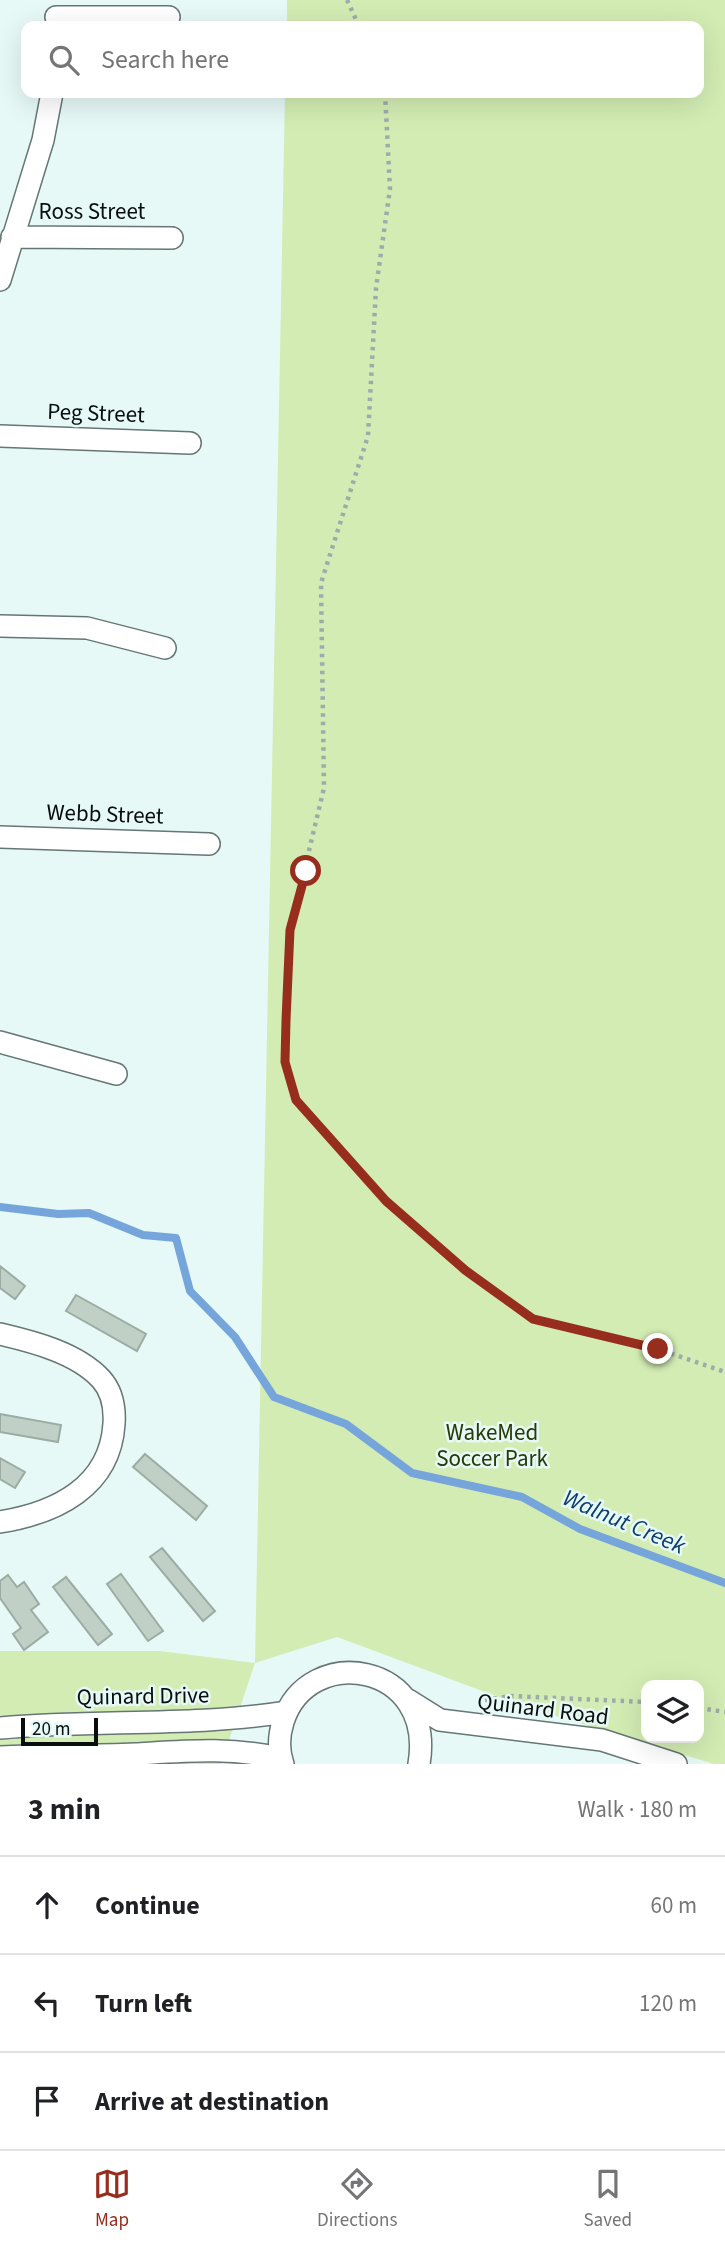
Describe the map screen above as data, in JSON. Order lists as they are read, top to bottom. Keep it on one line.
{"streets":{"street":["Ross Street","Peg Street","Webb Street","Quinard Drive","Quinard Road"]},"crossings":[["Quinard Drive","Quinard Road"]],"water":["Walnut Creek"],"parks":["WakeMed Soccer Park"],"scale_bar":"20 m","page":{"search":"Search here","scale":"20 m","heading":["3 min","Walk · 180 m"],"list":[["Continue","60 m"],["Turn left","120 m"],"Arrive at destination"],"nav":["Map","Directions","Saved"]}}
